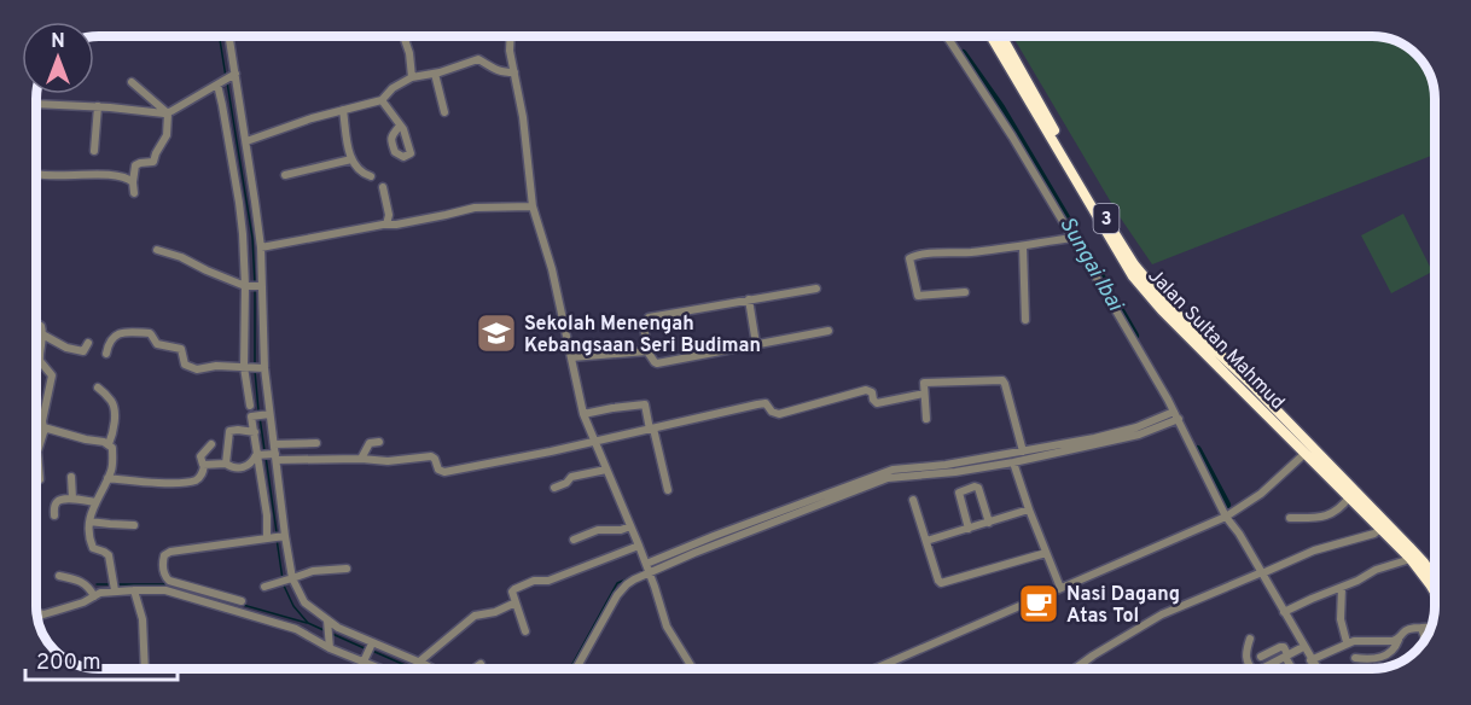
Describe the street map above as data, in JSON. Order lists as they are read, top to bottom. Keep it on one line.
{"streets":{"highway":["3","Jalan Sultan Mahmud"]},"water":["Sungai Ibai"],"places":{"school or university":["Sekolah Menengah Kebangsaan Seri Budiman"],"cafe":["Nasi Dagang Atas Tol"]},"scale_bar":"200 m","north":"top"}
